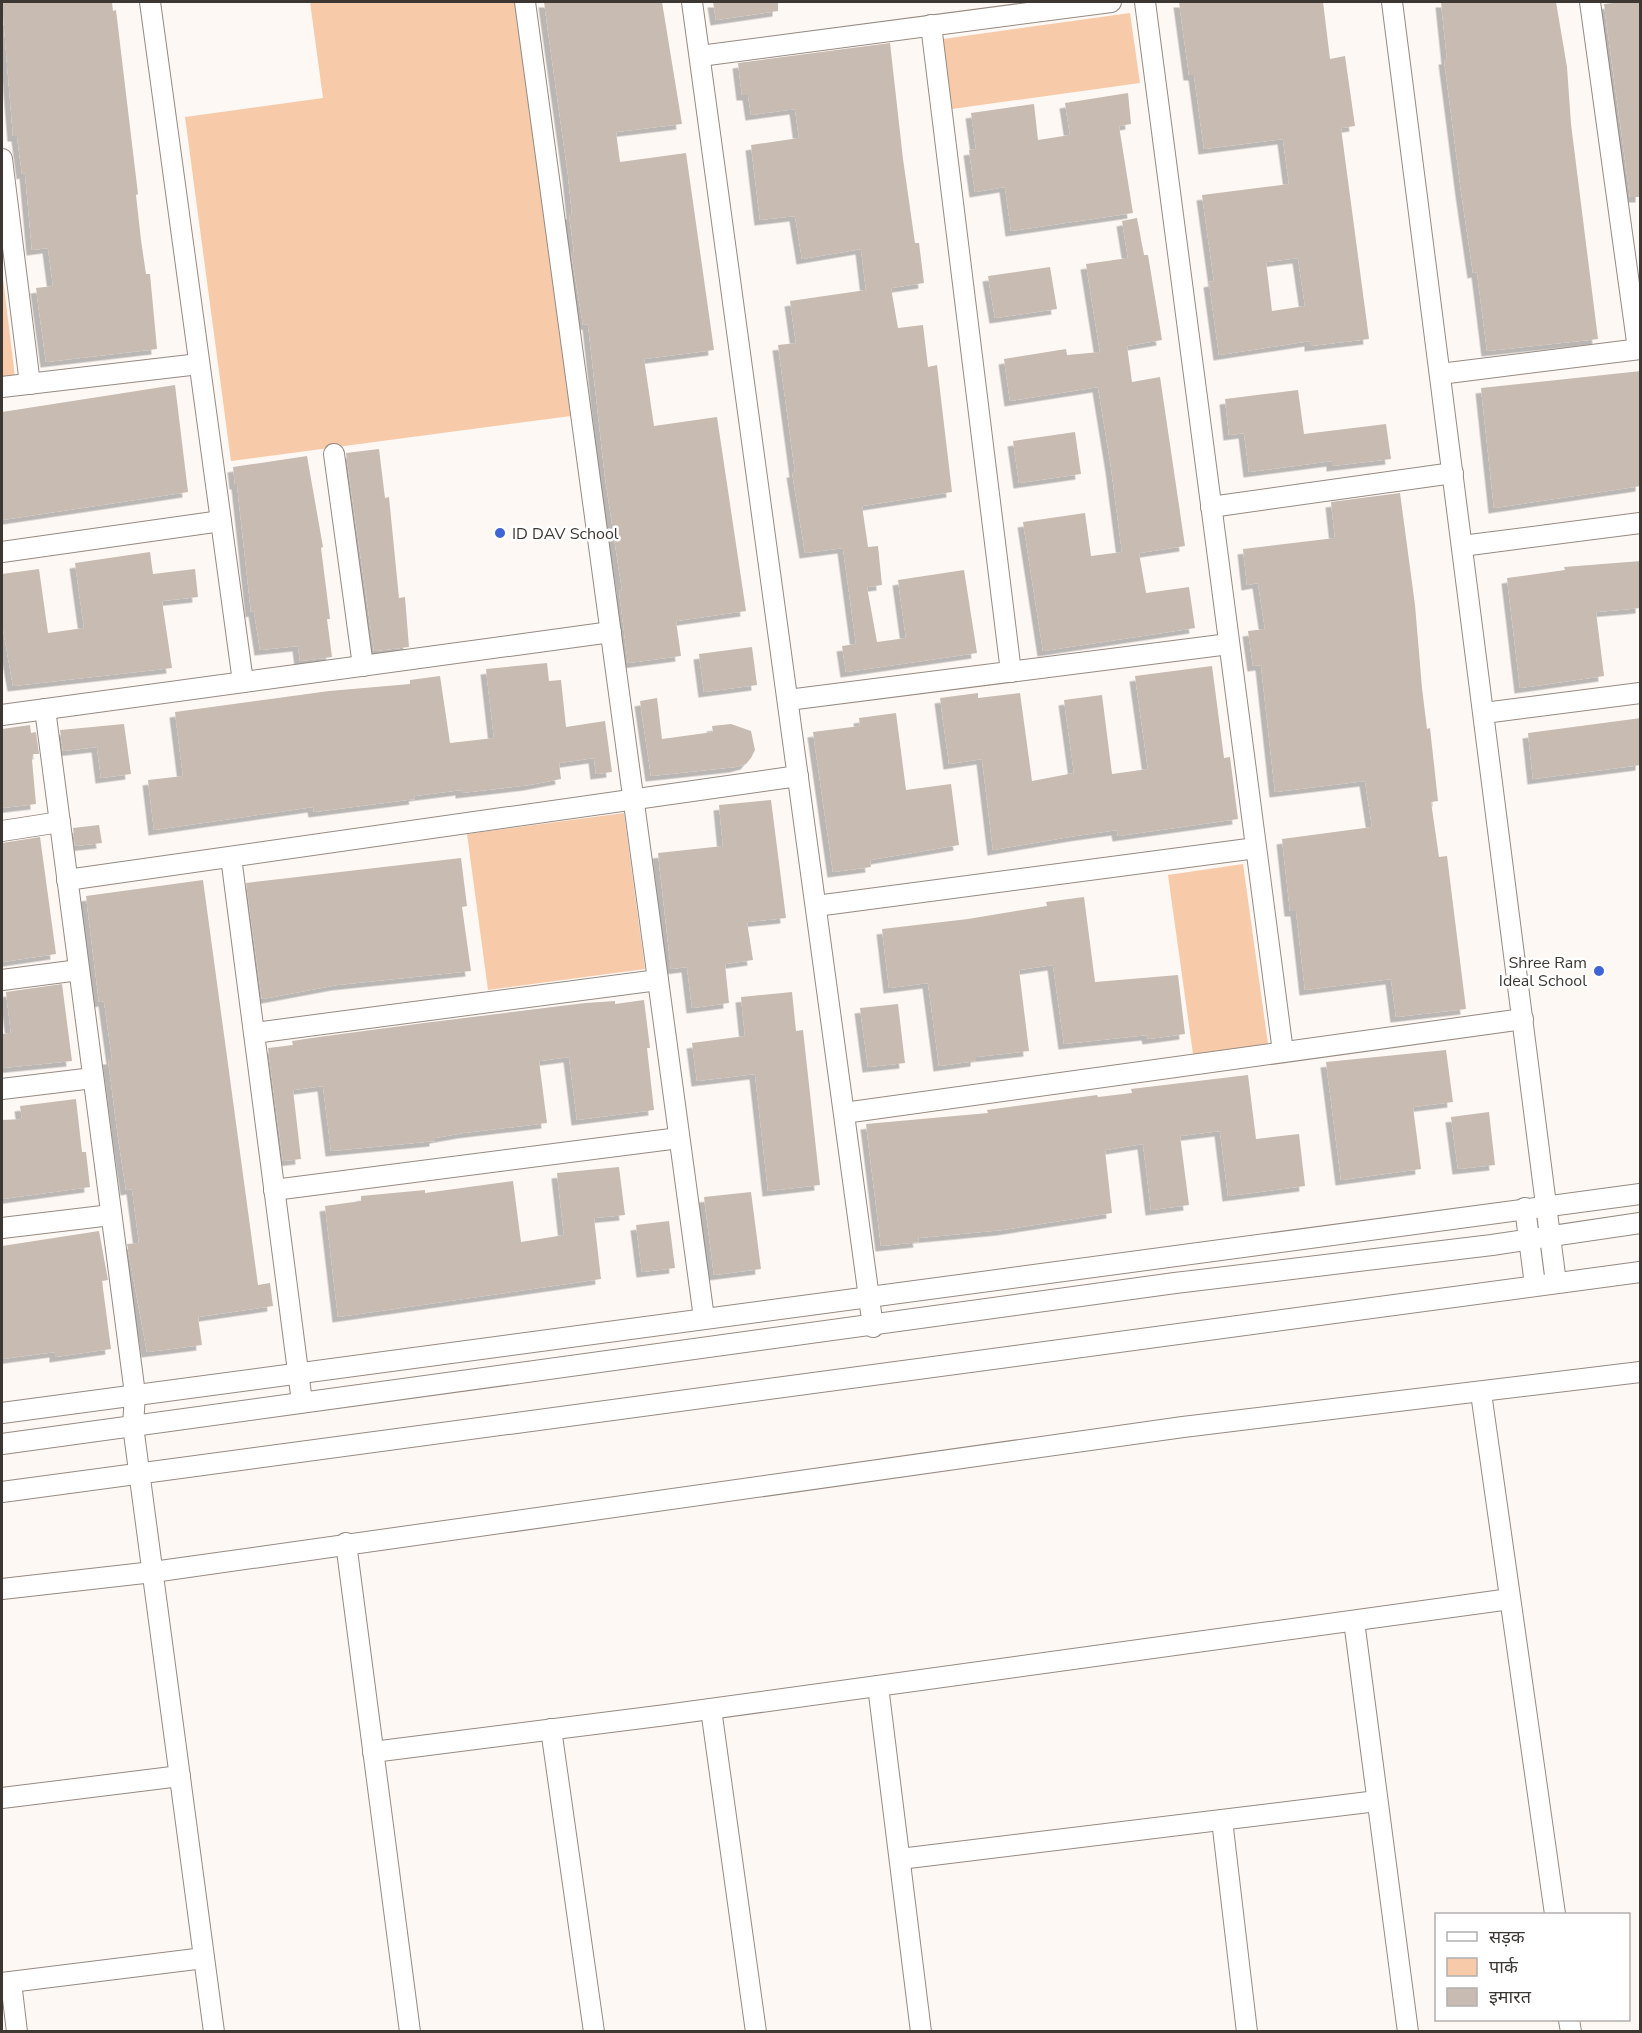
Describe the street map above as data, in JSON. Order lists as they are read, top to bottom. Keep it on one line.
{"places":["ID DAV School","Shree Ram Ideal School"],"legend":["सड़क","पार्क","इमारत"]}
